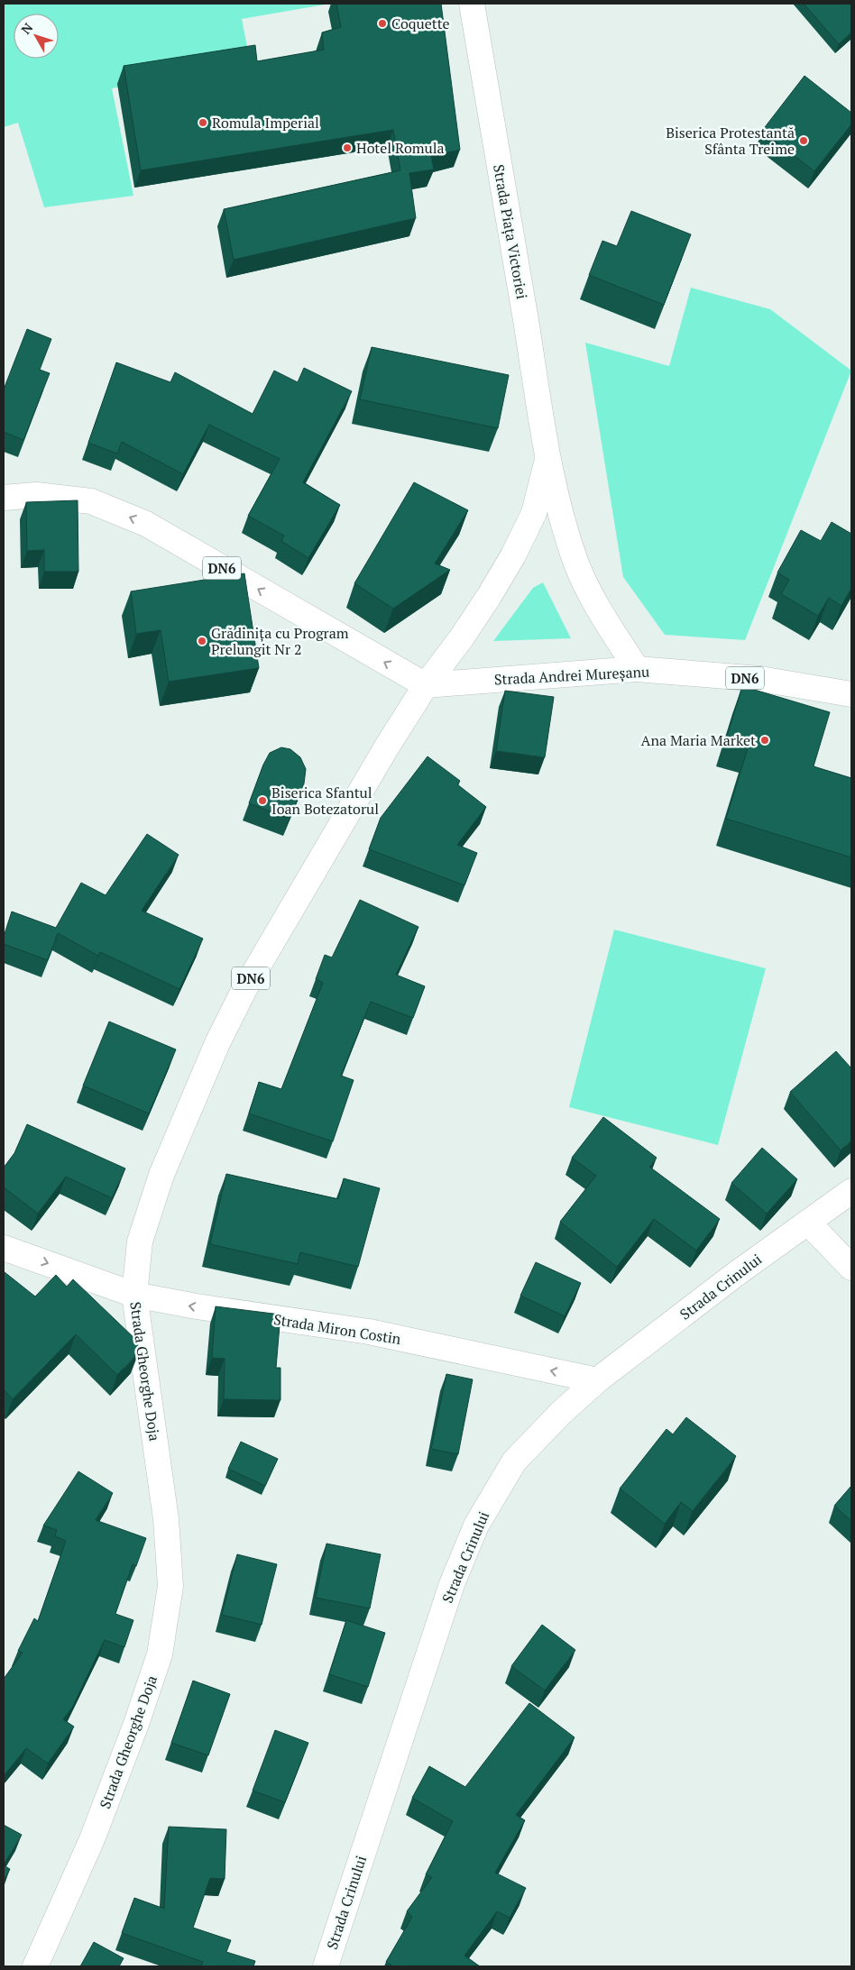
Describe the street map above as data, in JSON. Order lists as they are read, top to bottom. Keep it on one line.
{"streets":{"street":["Strada Piața Victoriei","DN6","Strada Andrei Mureșanu","Strada Crinului","Strada Miron Costin","Strada Gheorghe Doja"]},"crossings":[["Strada Piața Victoriei","DN6"],["Strada Piața Victoriei","Strada Andrei Mureșanu"],["Strada Piața Victoriei","Strada Gheorghe Doja"],["DN6","Strada Andrei Mureșanu"],["DN6","Strada Gheorghe Doja"],["Strada Andrei Mureșanu","Strada Gheorghe Doja"],["Strada Crinului","Strada Miron Costin"],["Strada Miron Costin","Strada Gheorghe Doja"]],"places":["Coquette","Romula Imperial","Biserica Protestantă Sfânta Treime","Hotel Romula","Grădinița cu Program Prelungit Nr 2","Ana Maria Market","Biserica Sfantul Ioan Botezatorul"],"north":"top left"}
